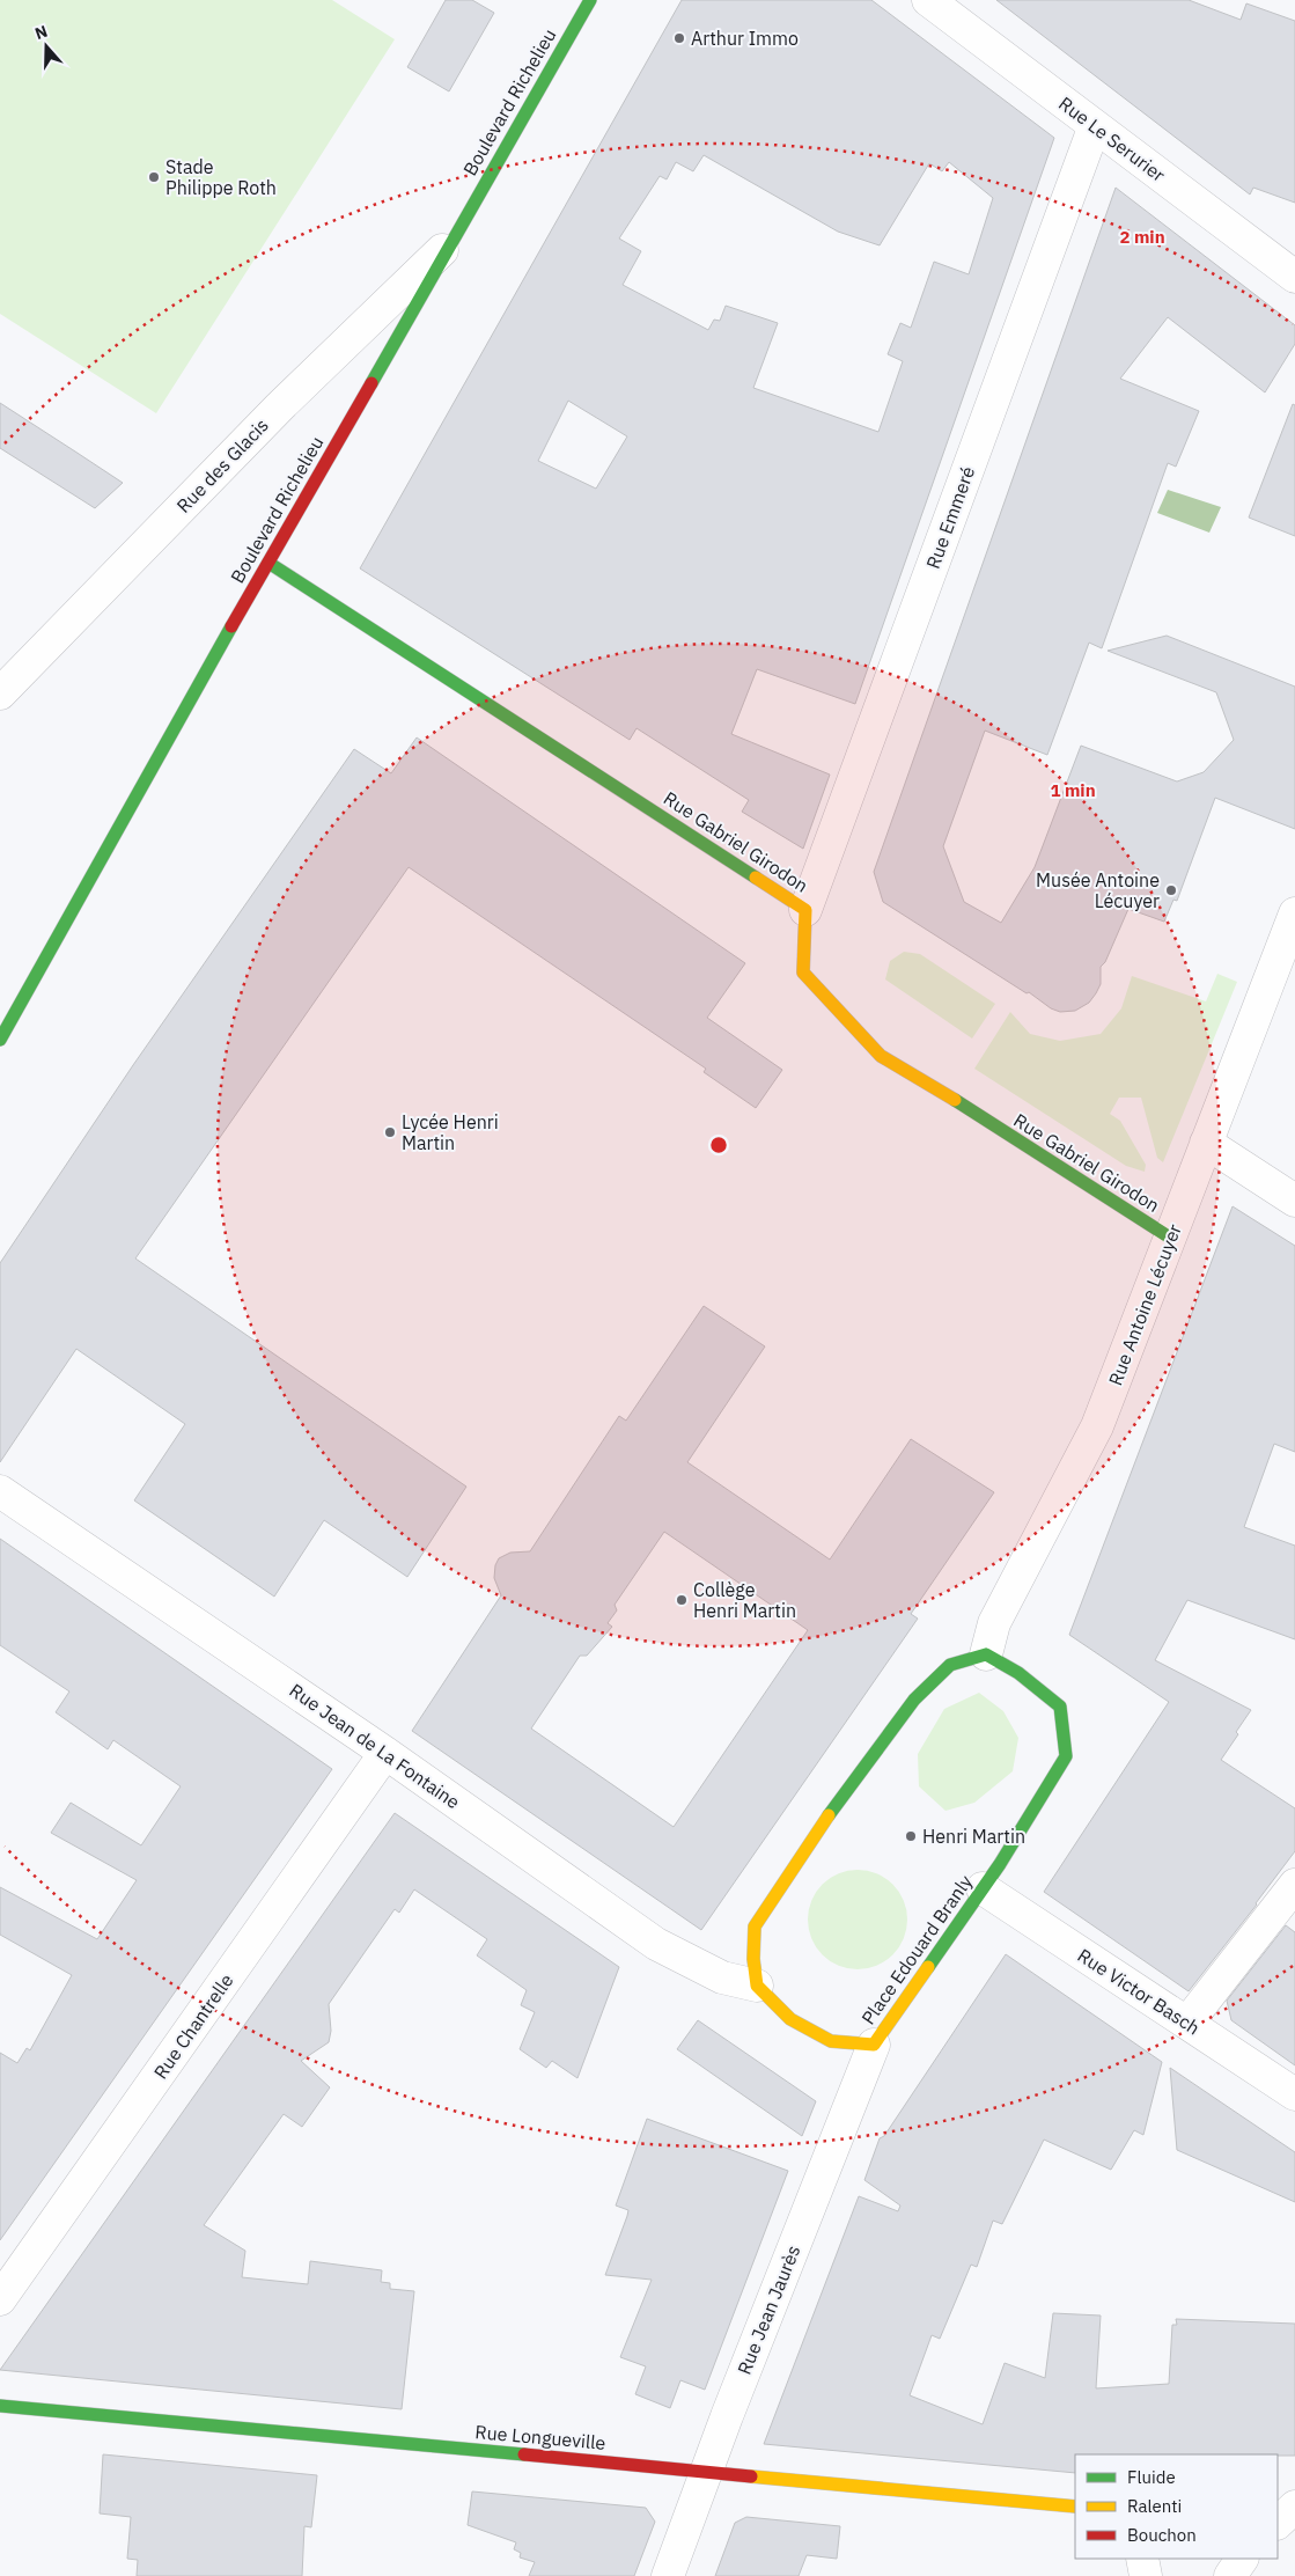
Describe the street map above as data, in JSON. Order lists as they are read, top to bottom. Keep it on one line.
{"streets":{"street":["Boulevard Richelieu","Rue Le Serurier","Rue des Glacis","Rue Emmeré","Rue Gabriel Girodon","Rue Antoine Lécuyer","Rue Jean de La Fontaine","Place Edouard Branly","Rue Victor Basch","Rue Chantrelle","Rue Jean Jaurès","Rue Longueville"]},"crossings":[["Boulevard Richelieu","Rue des Glacis"],["Boulevard Richelieu","Rue Gabriel Girodon"],["Rue Le Serurier","Rue Emmeré"],["Rue Emmeré","Rue Gabriel Girodon"],["Rue Gabriel Girodon","Rue Antoine Lécuyer"],["Rue Antoine Lécuyer","Place Edouard Branly"],["Rue Jean de La Fontaine","Place Edouard Branly"],["Rue Jean de La Fontaine","Rue Chantrelle"],["Place Edouard Branly","Rue Victor Basch"],["Place Edouard Branly","Rue Jean Jaurès"],["Rue Jean Jaurès","Rue Longueville"]],"places":["Arthur Immo","Stade Philippe Roth","Musée Antoine Lécuyer","Lycée Henri Martin","Collège Henri Martin","Henri Martin"],"legend":["Fluide","Ralenti","Bouchon"],"north":"top","rings":["2 min","1 min"]}
